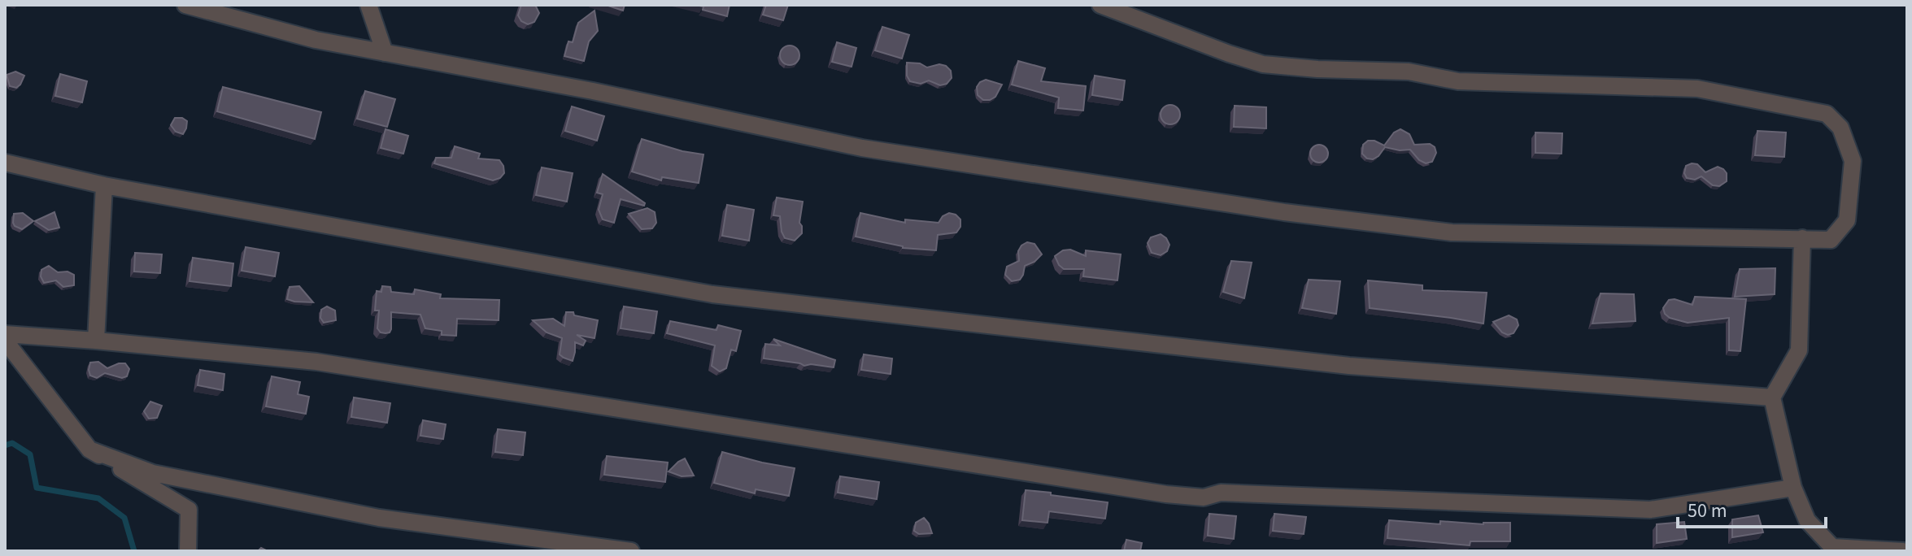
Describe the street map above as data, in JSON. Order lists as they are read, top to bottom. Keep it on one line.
{"scale_bar":"50 m"}
